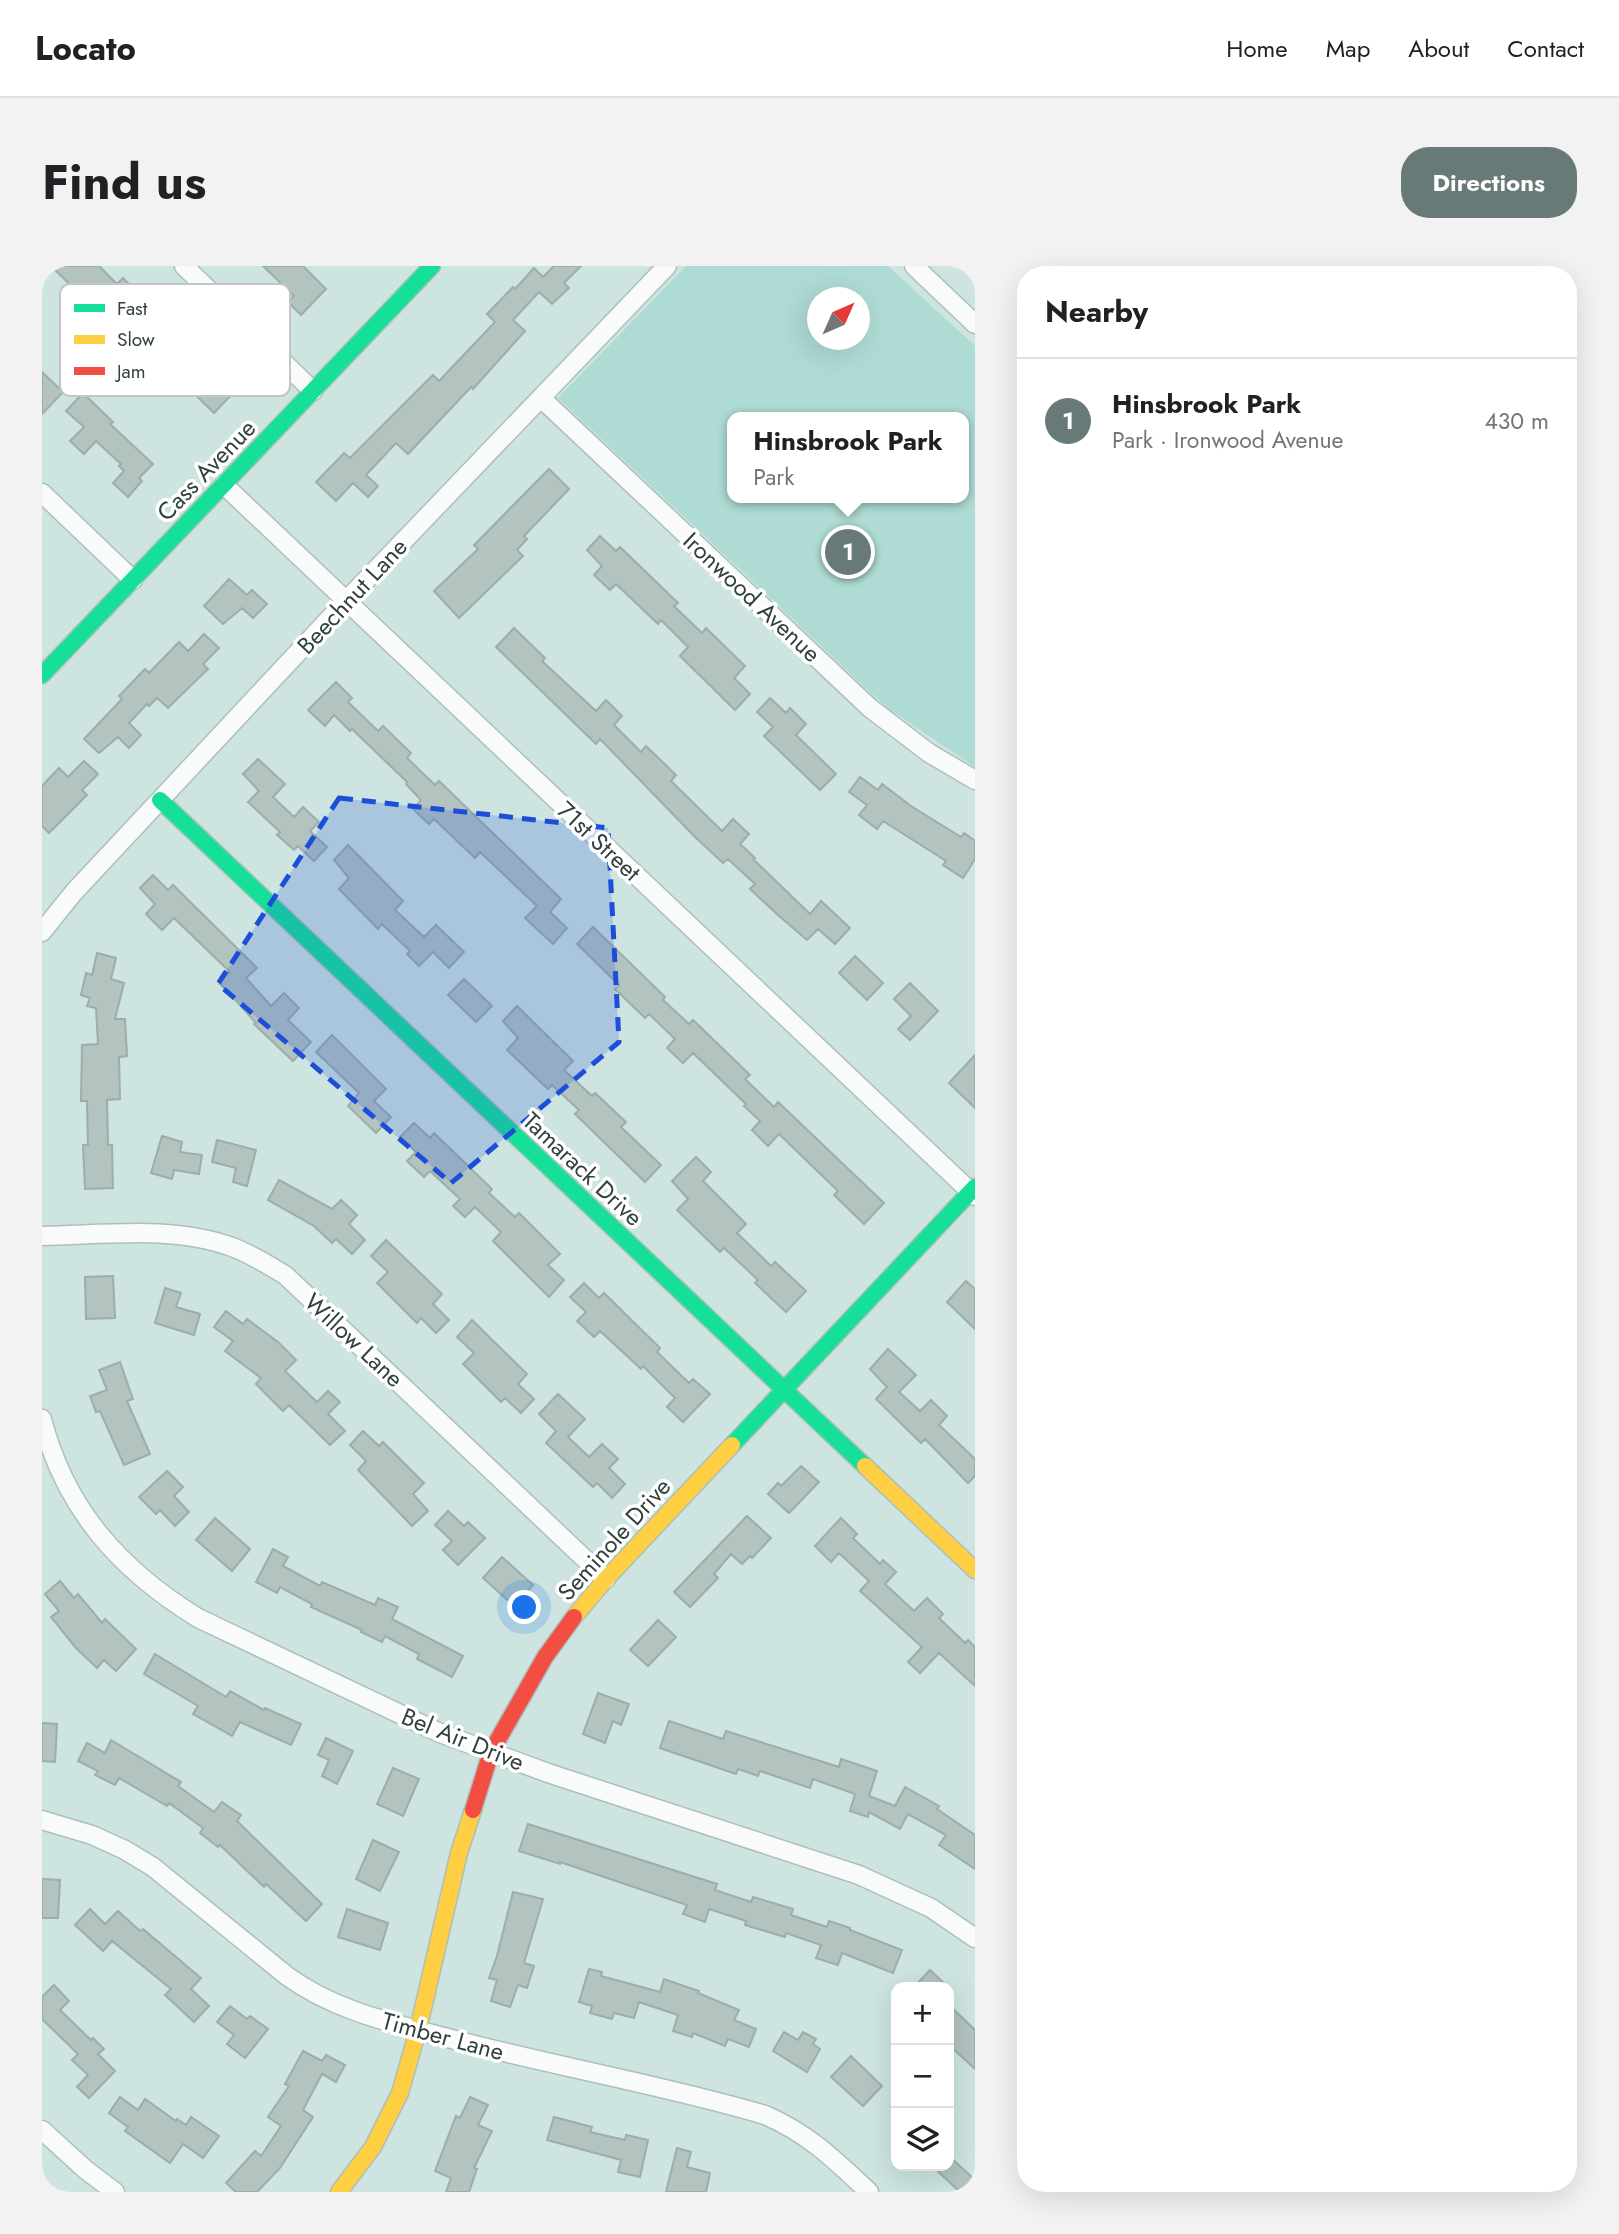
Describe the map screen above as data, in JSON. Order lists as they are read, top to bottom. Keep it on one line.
{"streets":{"street":["Cass Avenue","Beechnut Lane","Ironwood Avenue","71st Street","Tamarack Drive","Willow Lane","Seminole Drive","Bel Air Drive","Timber Lane"]},"crossings":[["Cass Avenue","71st Street"],["Beechnut Lane","Ironwood Avenue"],["Beechnut Lane","71st Street"],["Beechnut Lane","Tamarack Drive"],["71st Street","Seminole Drive"],["Tamarack Drive","Seminole Drive"],["Willow Lane","Seminole Drive"],["Seminole Drive","Bel Air Drive"],["Seminole Drive","Timber Lane"]],"legend":["Fast","Slow","Jam"],"north":"top right","page":{"header":"Locato","nav":["Home","Map","About","Contact"],"title":"Find us","buttons":"Directions","heading":"Nearby","list":[{"mark":"1","name":"Hinsbrook Park","note":"Park · Ironwood Avenue","value":"430 m"}],"popup":["Hinsbrook Park","Park"],"pins":"1","map_buttons":["+","−"]}}
